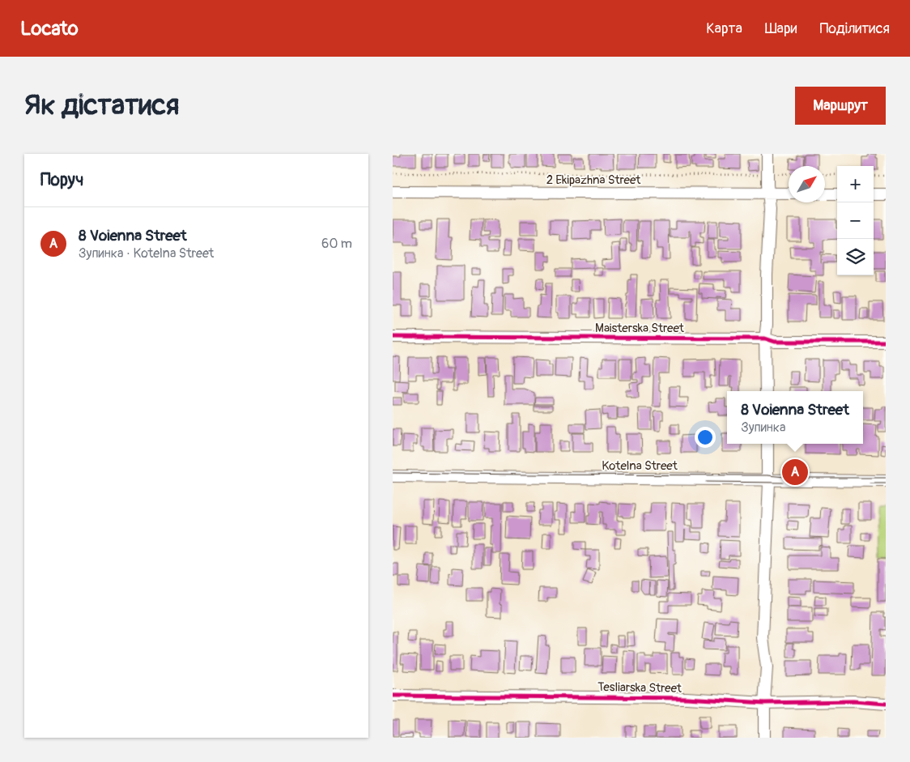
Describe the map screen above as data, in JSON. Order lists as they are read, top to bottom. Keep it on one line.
{"streets":{"street":["2 Ekipazhna Street","Maisterska Street","Kotelna Street","Tesliarska Street"]},"north":"top right","page":{"header":"Locato","nav":["Карта","Шари","Поділитися"],"buttons":"Маршрут","title":"Як дістатися","heading":"Поруч","map_buttons":["+","−"],"list":[{"mark":"A","name":"8 Voienna Street","note":"Зупинка · Kotelna Street","value":"60 m"}],"popup":["8 Voienna Street","Зупинка"],"pins":"A"}}
